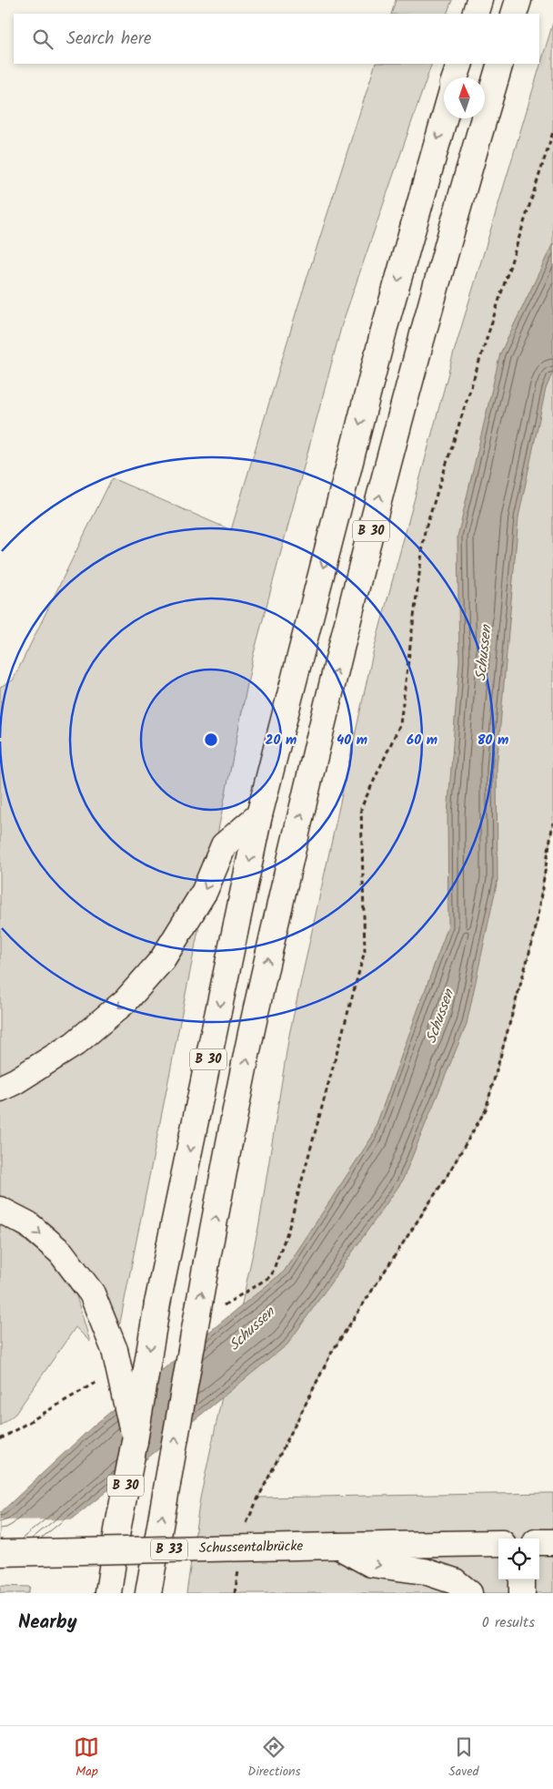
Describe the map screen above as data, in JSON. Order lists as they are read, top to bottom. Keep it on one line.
{"streets":{"main road":["B 30","Schussentalbrücke","B 33"]},"water":["Schussen"],"north":"top","page":{"search":"Search here","heading":["Nearby","0 results"],"nav":["Map","Directions","Saved"]},"rings":["20 m","40 m","60 m","80 m"]}
